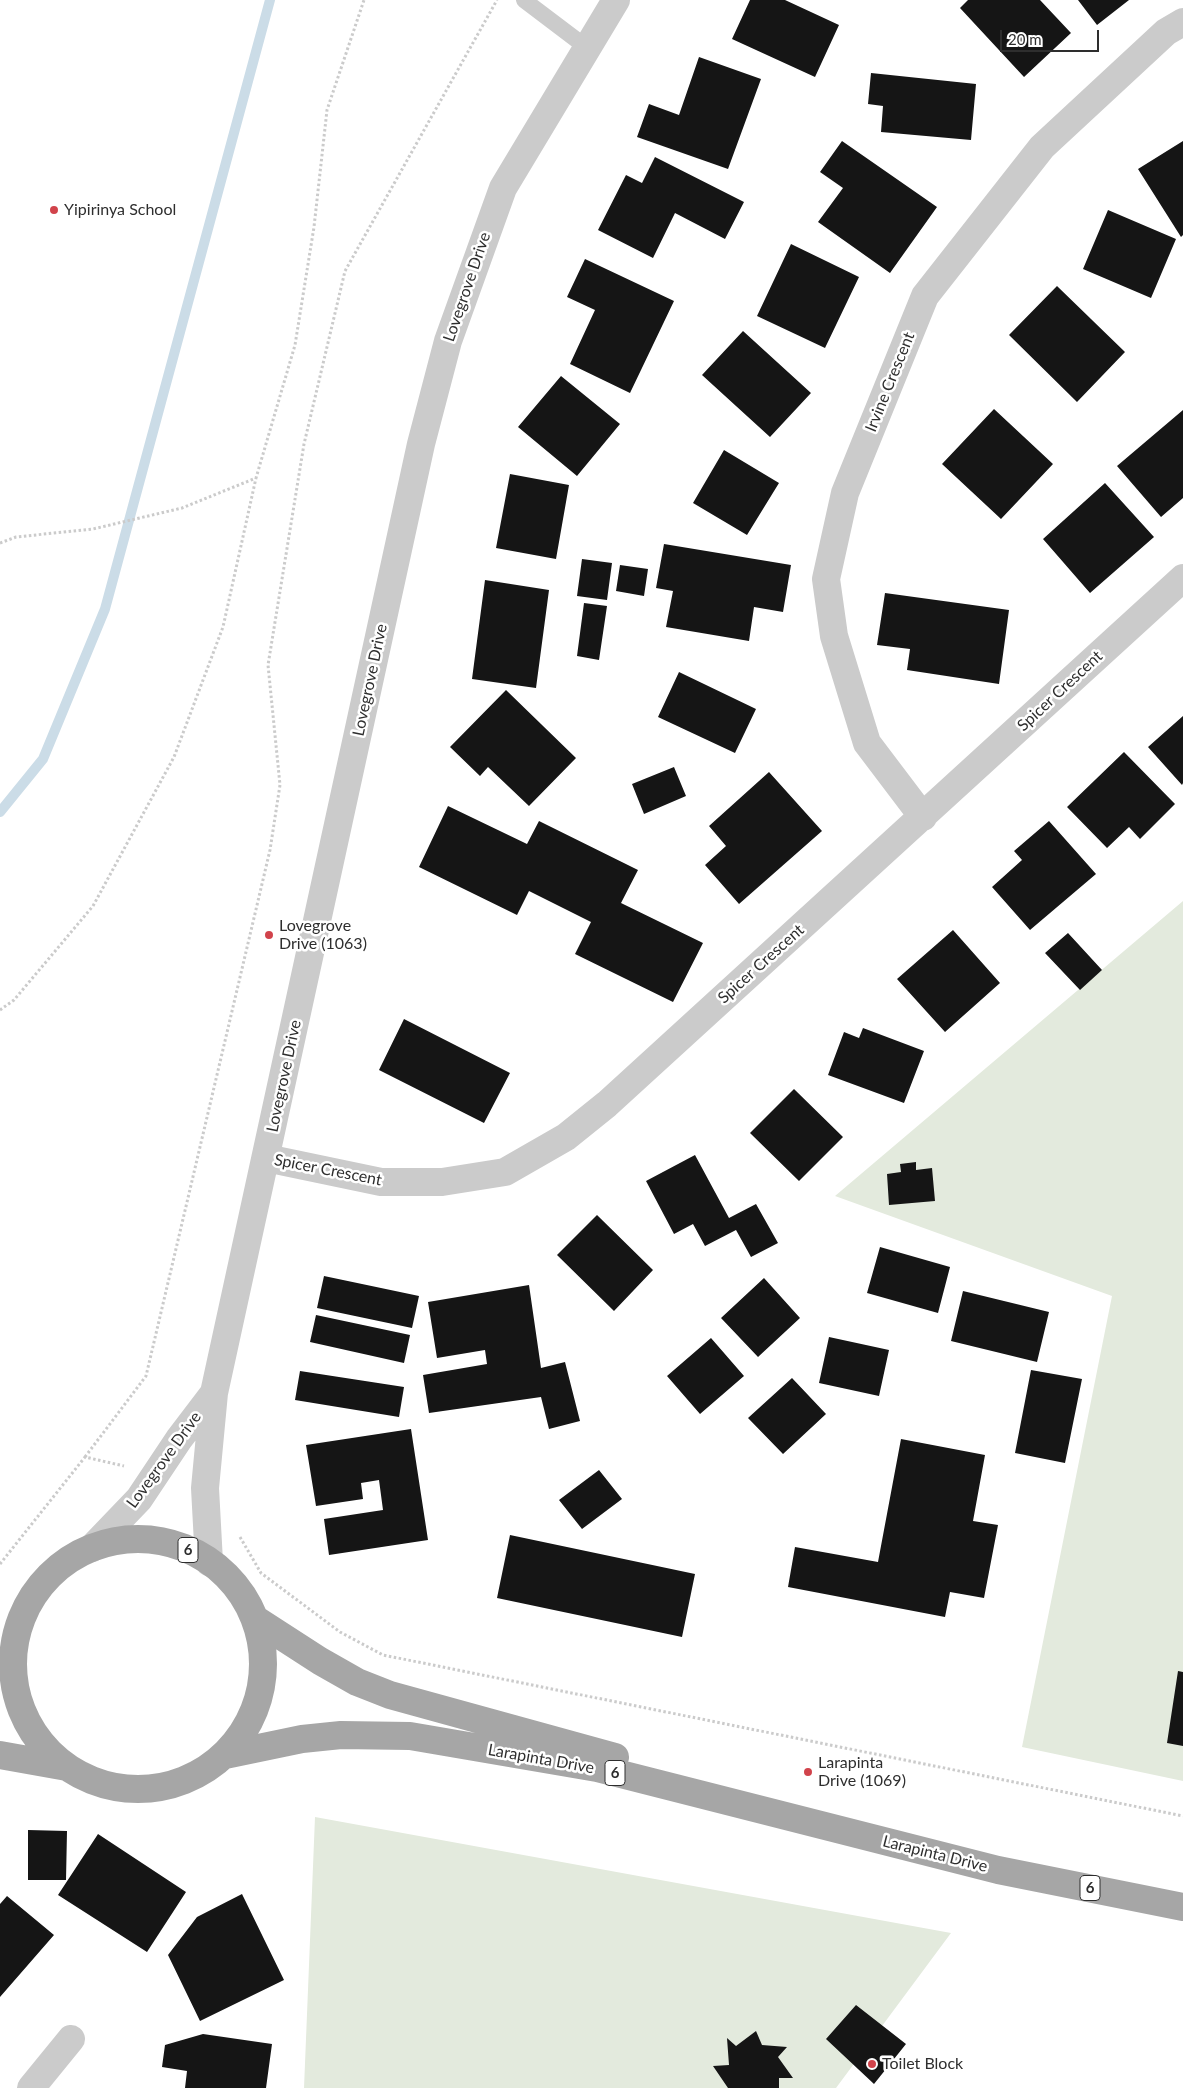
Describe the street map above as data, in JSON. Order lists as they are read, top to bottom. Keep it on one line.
{"streets":{"main road":["6","Larapinta Drive"],"street":["Lovegrove Drive","Irvine Crescent","Spicer Crescent"]},"crossings":[["Lovegrove Drive","Spicer Crescent"],["Lovegrove Drive","6"],["Irvine Crescent","Spicer Crescent"],["6","Larapinta Drive"]],"places":["Yipirinya School","Lovegrove Drive (1063)","Larapinta Drive (1069)","Toilet Block"],"scale_bar":"20 m"}
